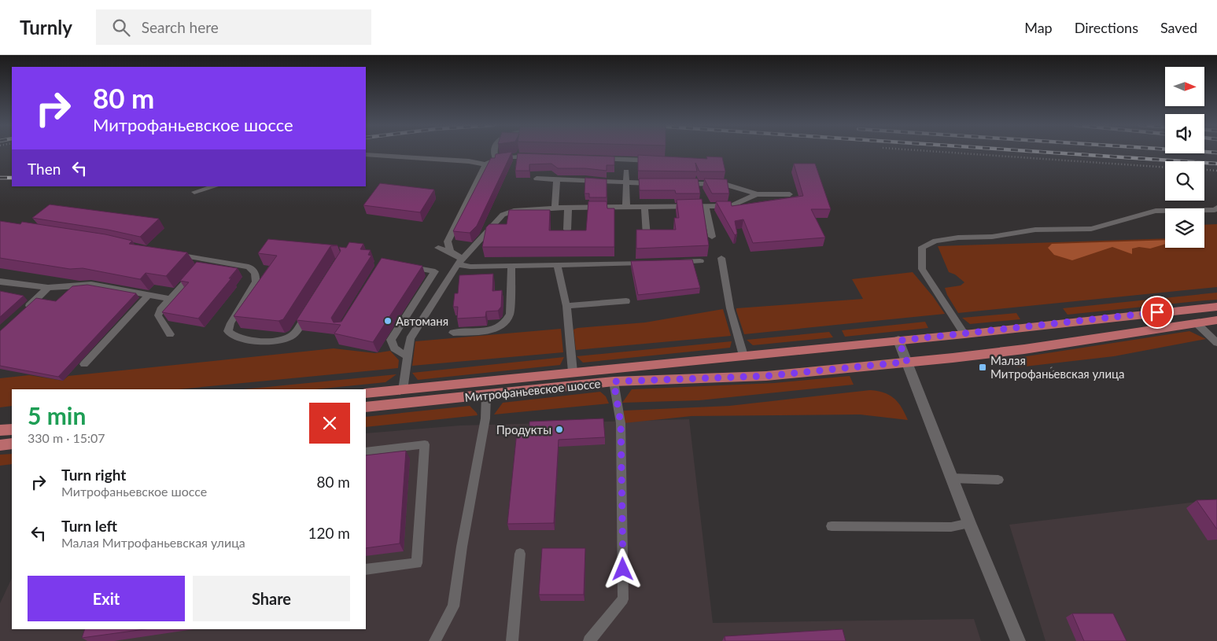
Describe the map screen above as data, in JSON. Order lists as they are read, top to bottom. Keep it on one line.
{"streets":{"main road":["Митрофаньевское шоссе"]},"places":{"other":["Автоманя","Продукты"],"transit":["Малая Митрофаньевская улица"]},"north":"right","page":{"header":"Turnly","search":"Search here","nav":["Map","Directions","Saved"],"turn":["80 m","Митрофаньевское шоссе"],"then":"Then","heading":["5 min","330 m · 15:07"],"list":[{"name":"Turn right","note":"Митрофаньевское шоссе","value":"80 m"},{"name":"Turn left","note":"Малая Митрофаньевская улица","value":"120 m"}],"buttons":["Exit","Share"]}}
